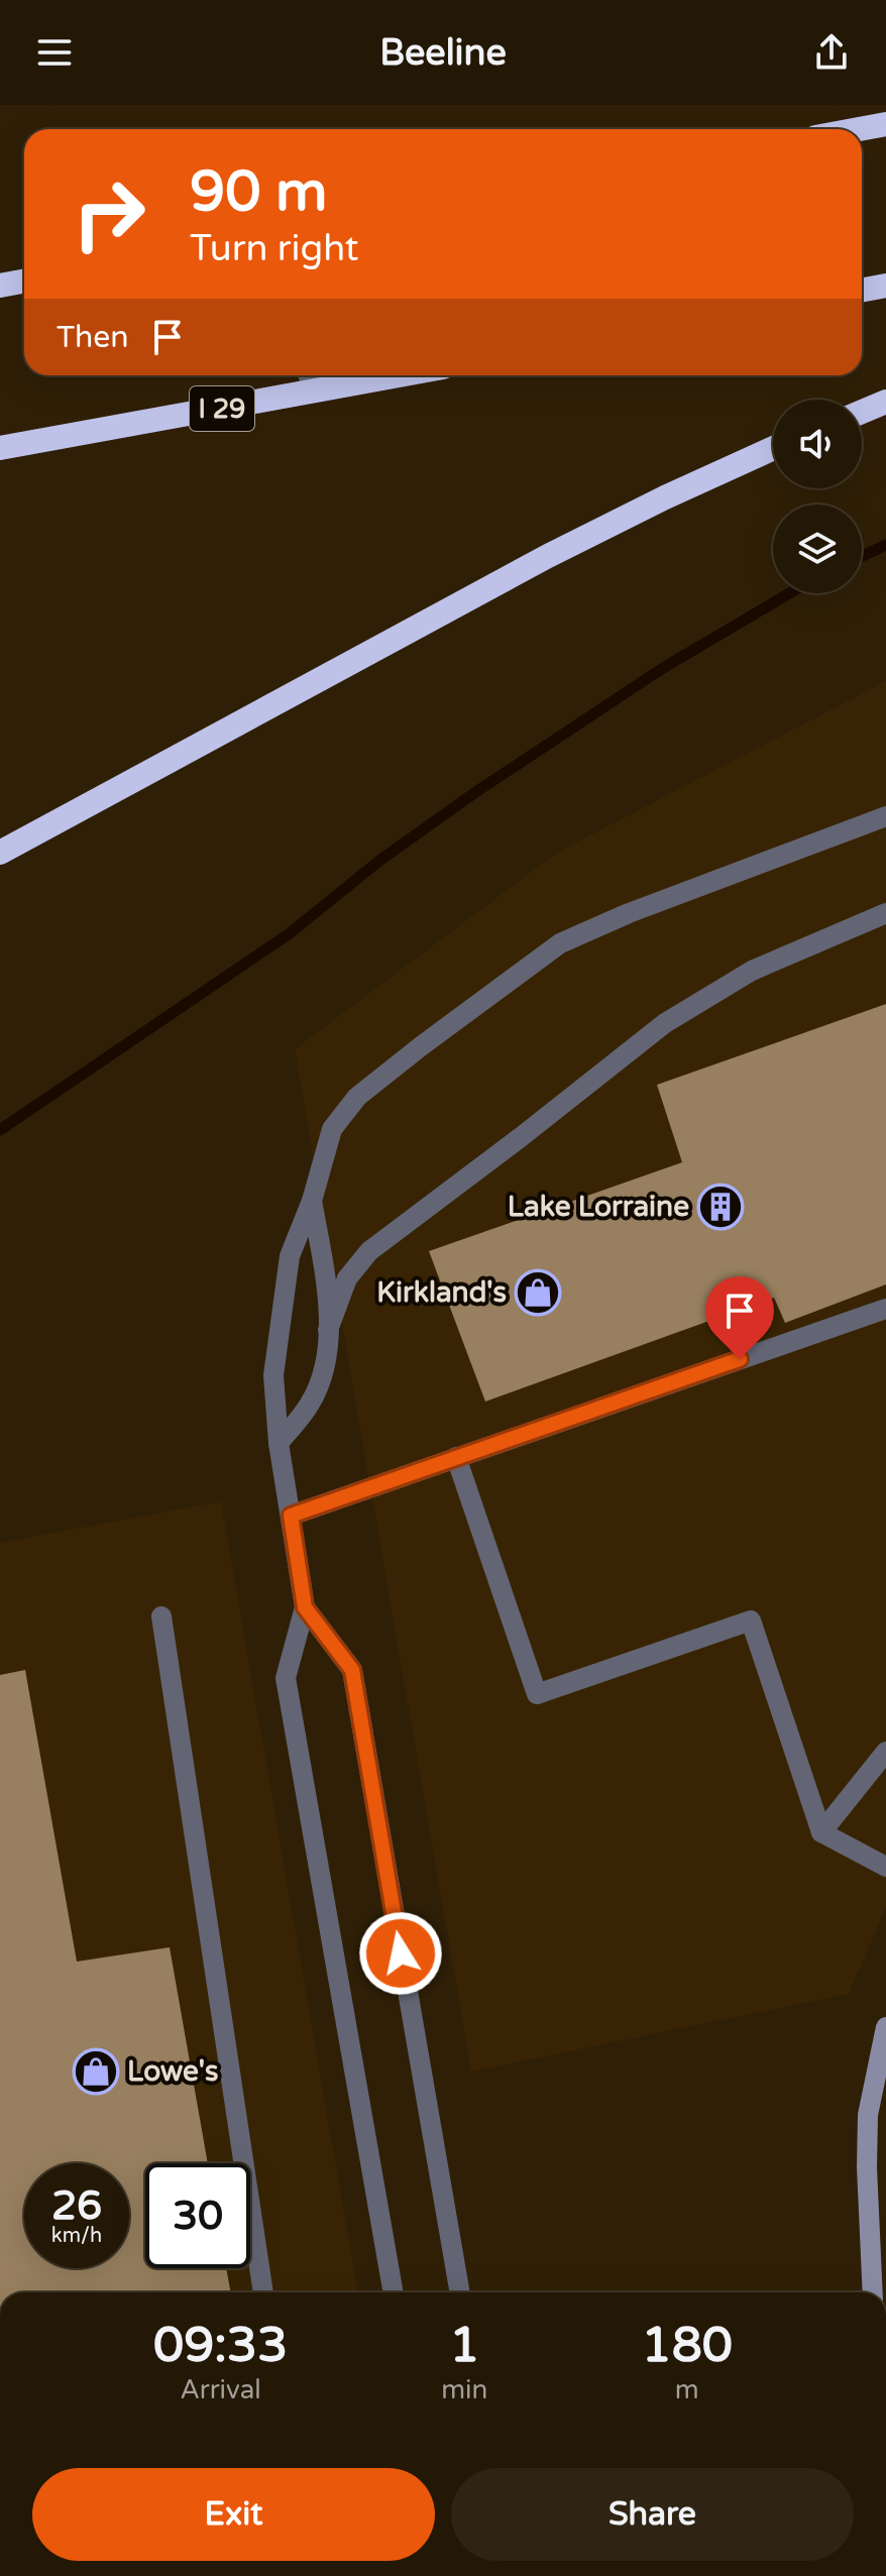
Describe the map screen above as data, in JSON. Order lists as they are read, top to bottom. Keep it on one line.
{"streets":{"highway":["I 29"]},"places":{"building":["Lake Lorraine"],"shop":["Kirkland's","Lowe's"]},"page":{"header":"Beeline","turn":["90 m","Turn right"],"then":"Then","speed":"26 km/h","limit":"30","eta":["09:33","Arrival","1","min","180","m"],"buttons":["Exit","Share"]}}
